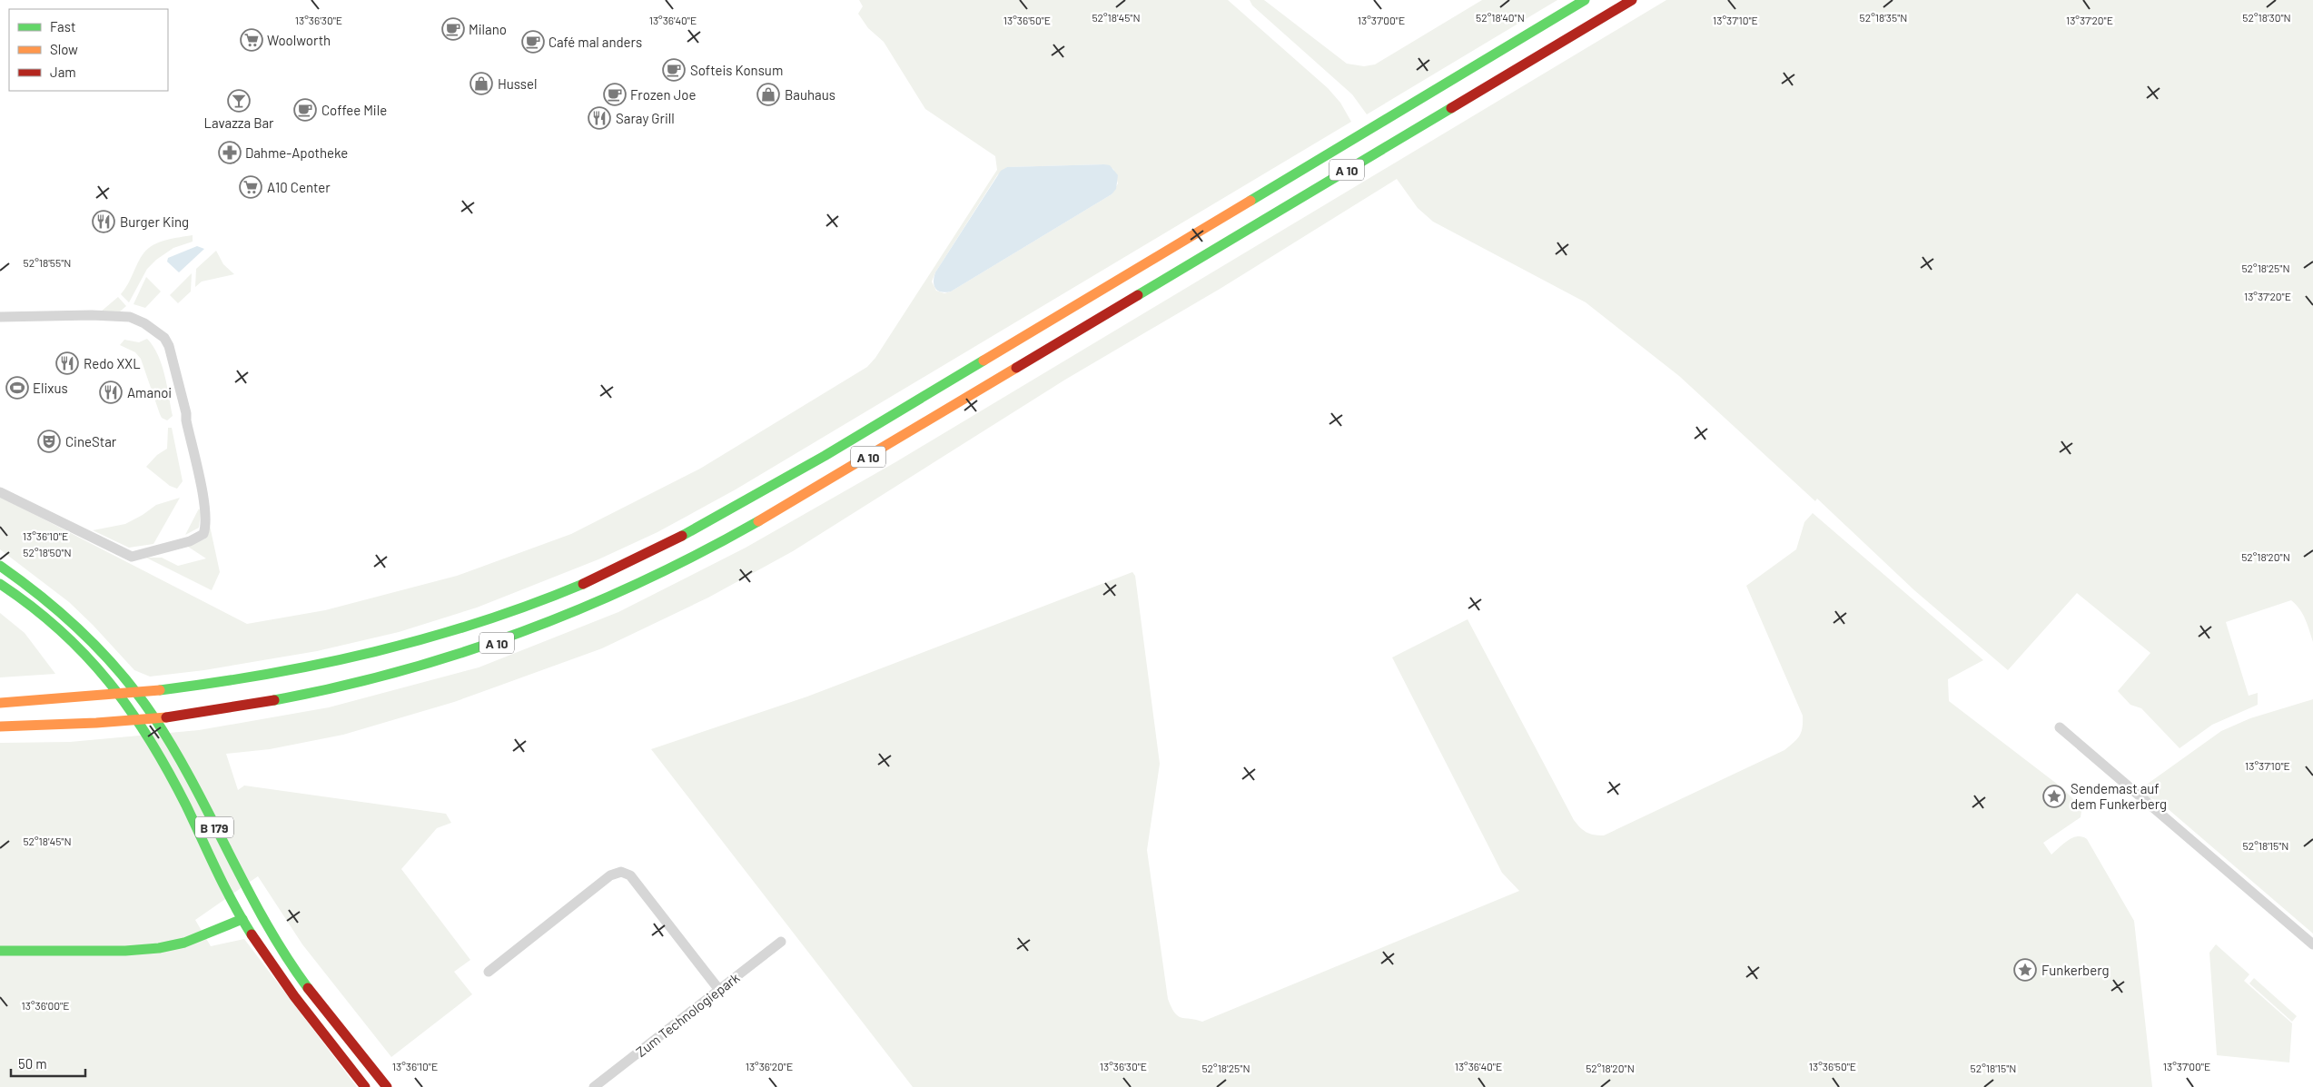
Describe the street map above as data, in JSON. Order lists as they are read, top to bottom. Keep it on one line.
{"streets":{"main road":["A 10","B 179"],"street":["Zum Technologiepark"]},"places":{"cafe":["Milano","Café mal anders","Softeis Konsum","Frozen Joe","Coffee Mile"],"supermarket":["Woolworth","A10 Center"],"shop":["Hussel","Bauhaus"],"bar":["Lavazza Bar"],"restaurant":["Saray Grill","Burger King","Redo XXL","Amanoi"],"pharmacy":["Dahme-Apotheke"],"sports":["Elixus"],"theatre":["CineStar"],"place":["Sendemast auf dem Funkerberg","Funkerberg"]},"legend":["Fast","Slow","Jam"],"scale_bar":"50 m","coordinates":["52°18'45\"N","52°18'40\"N","52°18'35\"N","52°18'30\"N","13°36'30\"E","13°36'40\"E","13°36'50\"E","13°37'00\"E","13°37'10\"E","13°37'20\"E","52°18'55\"N","52°18'25\"N","13°36'10\"E","52°18'50\"N","52°18'20\"N","52°18'15\"N","13°36'00\"E","13°36'20\"E"]}
